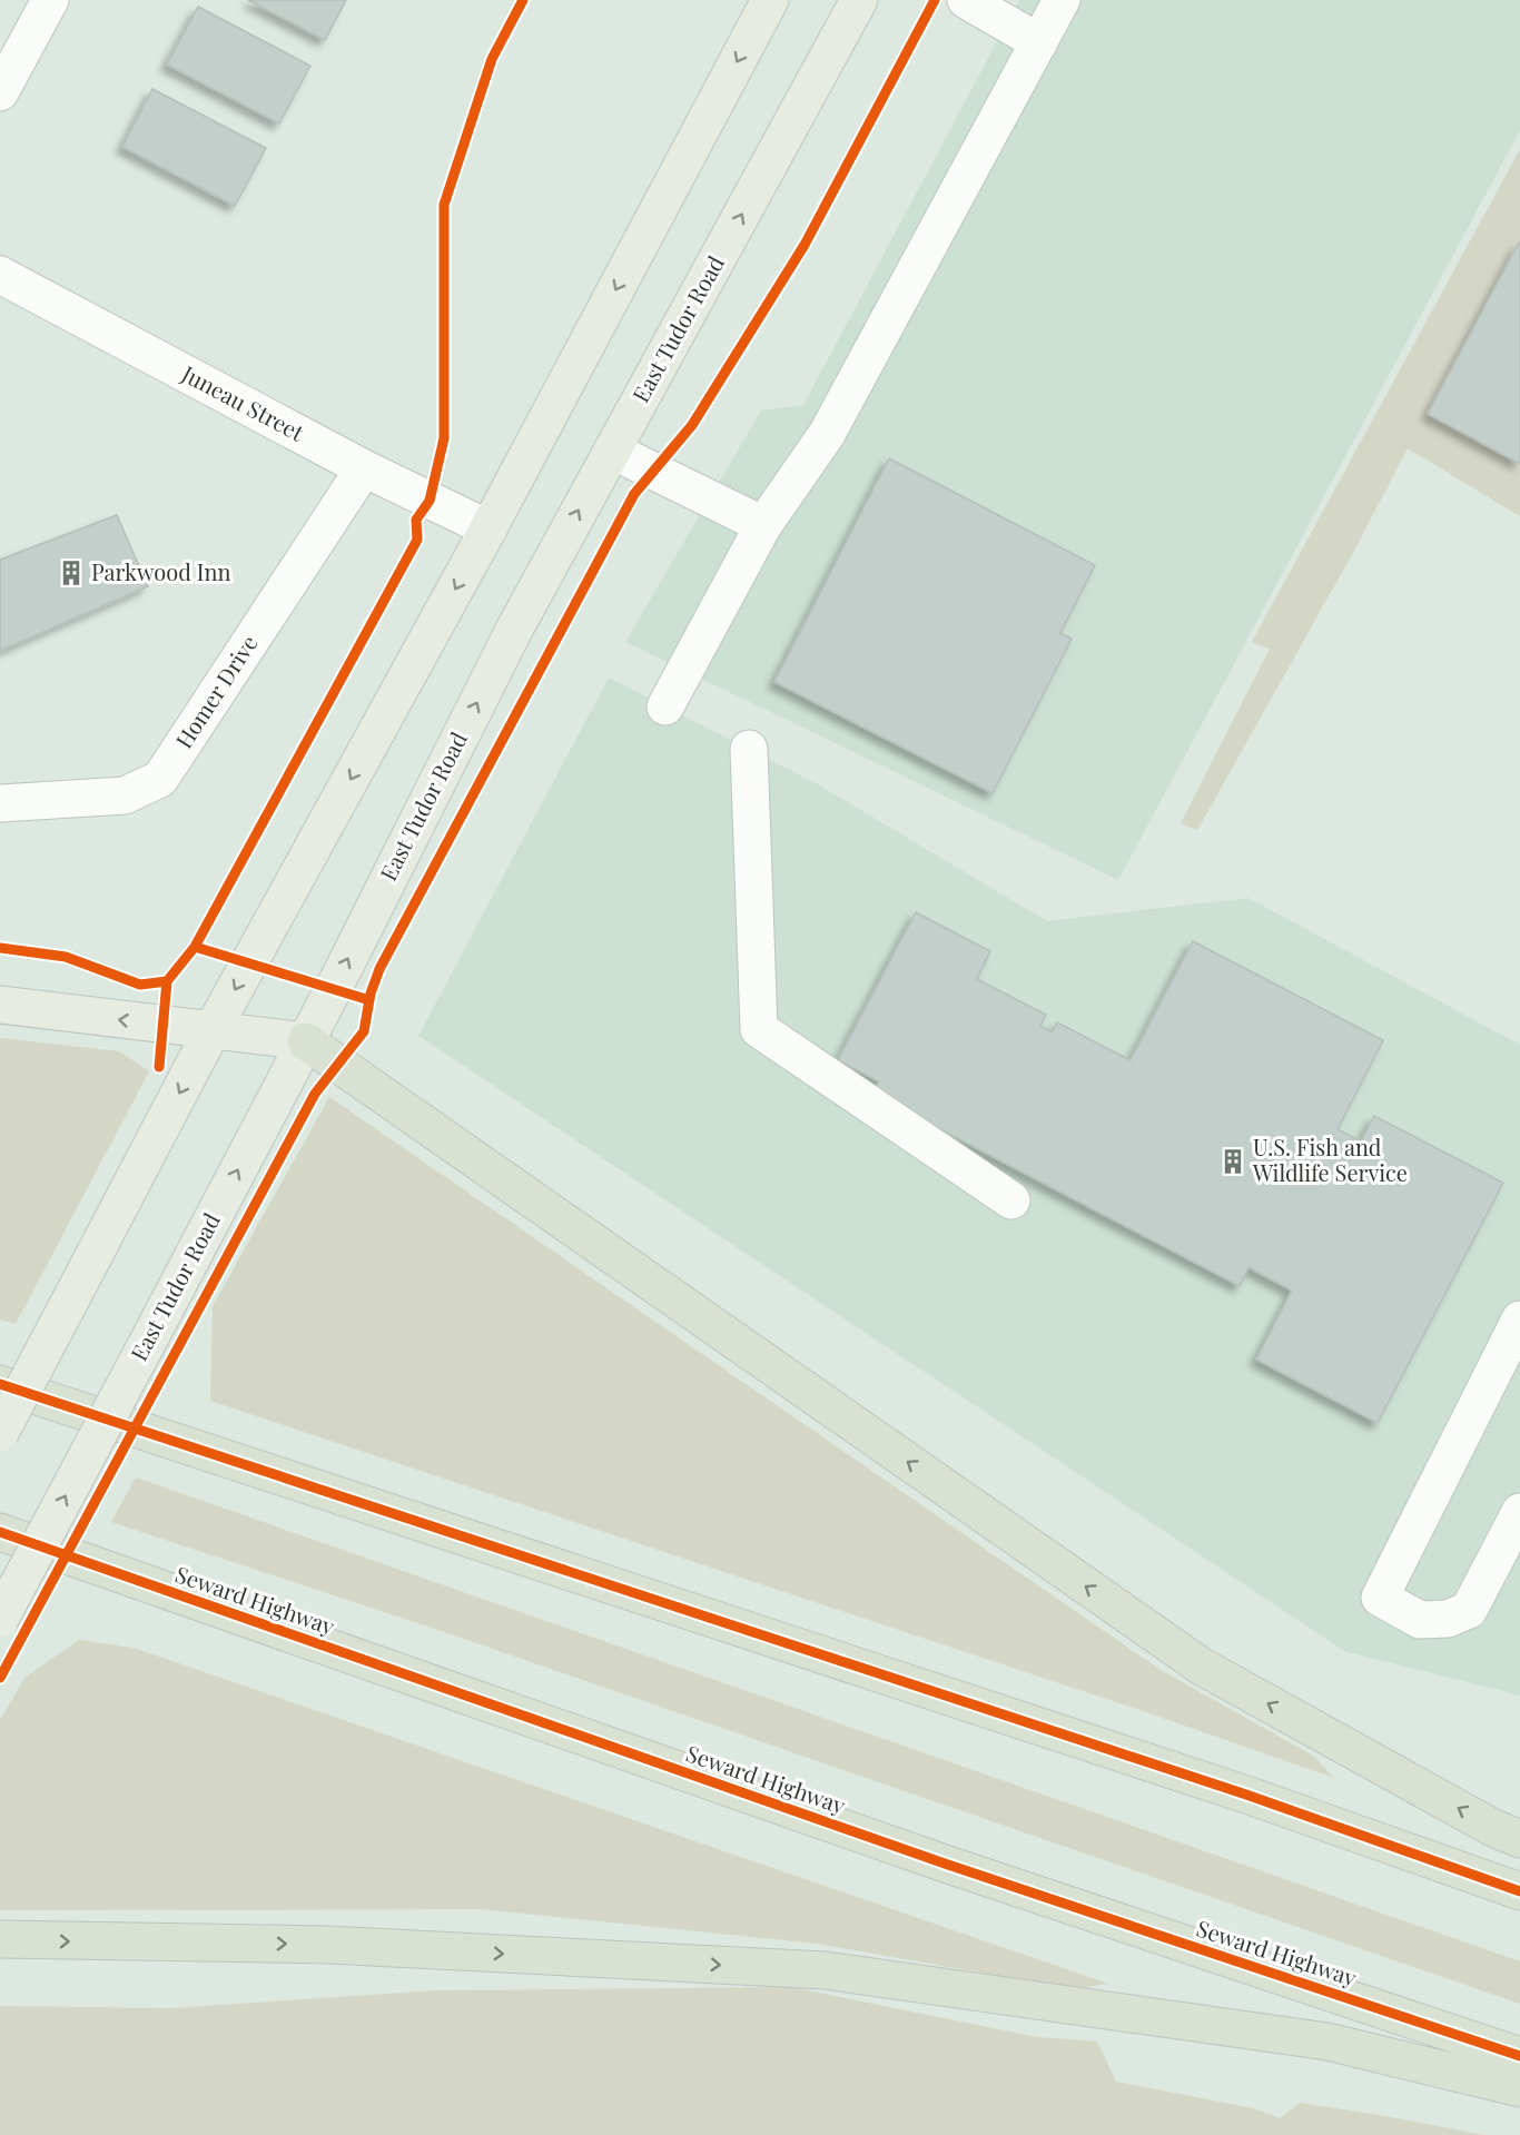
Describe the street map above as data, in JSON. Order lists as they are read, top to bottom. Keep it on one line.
{"streets":{"highway":["Seward Highway"],"main road":["East Tudor Road"],"street":["Juneau Street","Homer Drive"]},"crossings":[["Juneau Street","Homer Drive"]],"places":{"building":["Parkwood Inn","U.S. Fish and Wildlife Service"]}}
